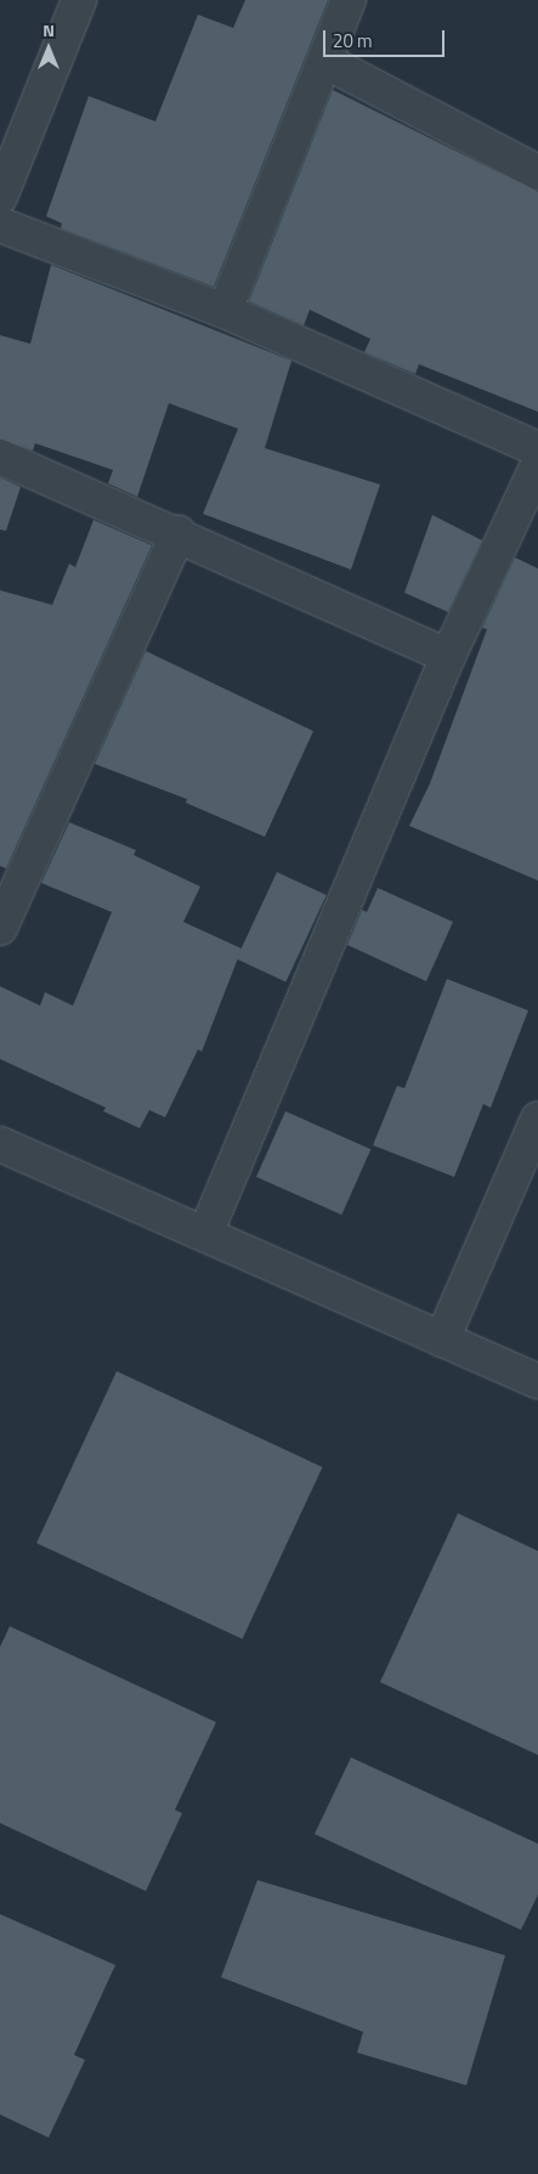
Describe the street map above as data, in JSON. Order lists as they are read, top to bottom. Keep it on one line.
{"scale_bar":"20 m","north":"top"}
